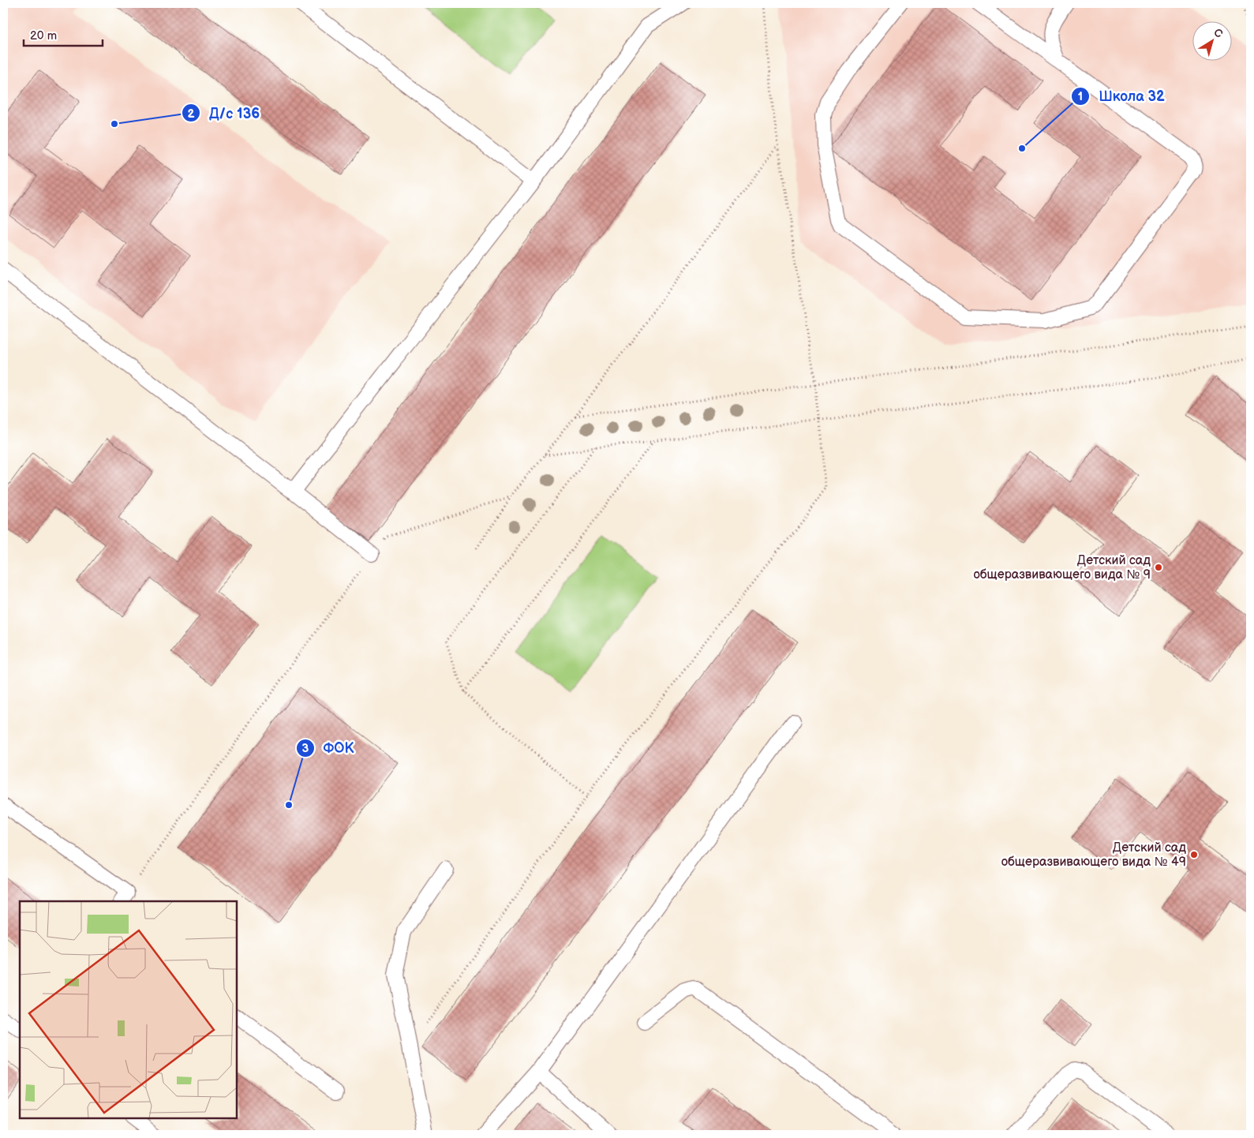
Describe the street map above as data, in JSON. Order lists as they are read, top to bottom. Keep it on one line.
{"places":["Д/с 136","Школа 32","Детский сад общеразвивающего вида № 9","ФОК","Детский сад общеразвивающего вида № 49"],"scale_bar":"20 m","north":"top right"}
